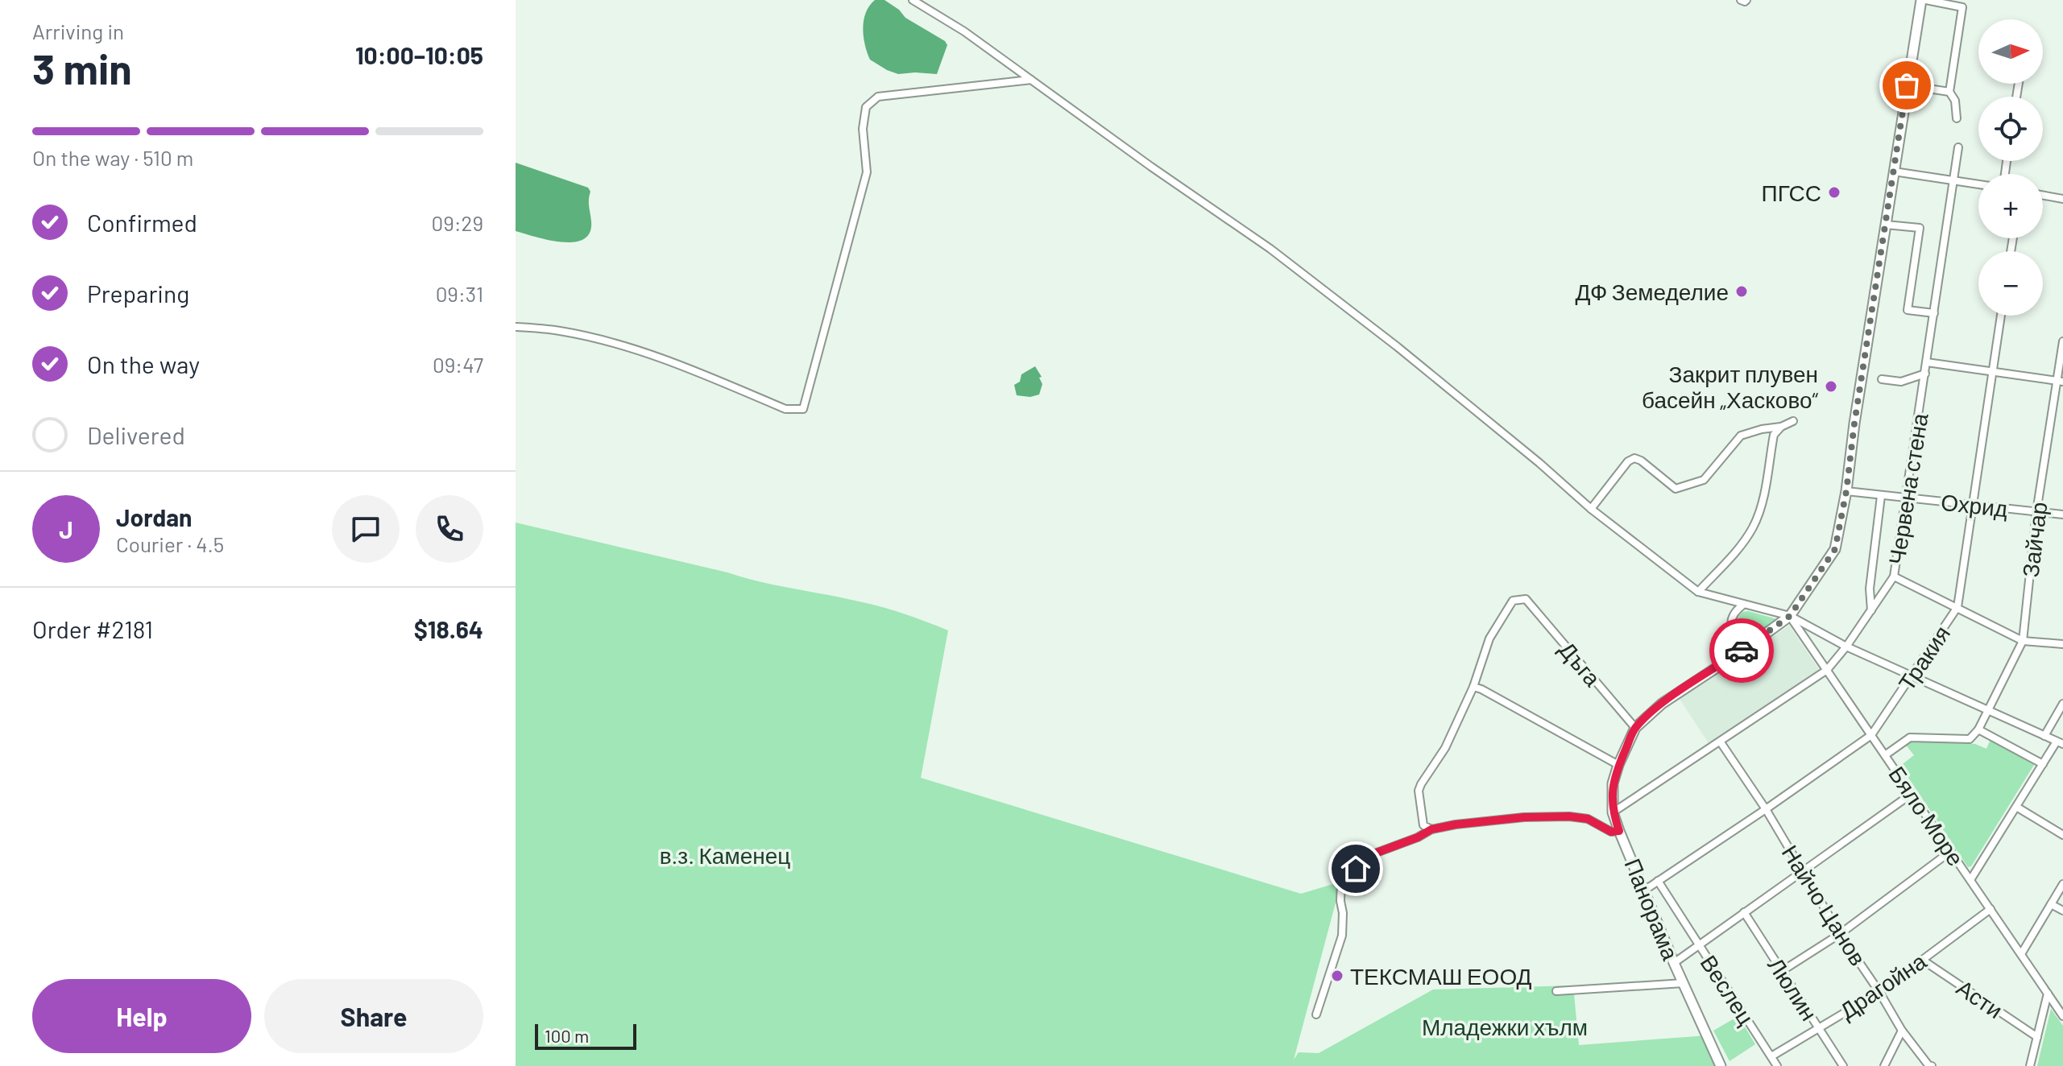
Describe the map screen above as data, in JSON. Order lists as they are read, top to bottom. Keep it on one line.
{"streets":{"street":["Червена стена","Охрид","Зайчар","Тракия","Дъга","Бяло Море","Найчо Цанов","Панорама","Драгойна","Люлин","Веслец","Асти"]},"crossings":[["Червена стена","Охрид"],["Червена стена","Бяло Море"],["Червена стена","Найчо Цанов"],["Червена стена","Панорама"],["Охрид","Зайчар"],["Охрид","Тракия"],["Охрид","Панорама"],["Тракия","Бяло Море"],["Тракия","Найчо Цанов"],["Тракия","Панорама"],["Тракия","Веслец"],["Дъга","Панорама"],["Бяло Море","Панорама"],["Бяло Море","Драгойна"],["Найчо Цанов","Драгойна"],["Драгойна","Люлин"],["Драгойна","Веслец"],["Драгойна","Асти"]],"parks":["в.з. Каменец","Младежки хълм"],"places":["ПГСС","ДФ Земеделие","Закрит плувен басейн „Хасково“","ТЕКСМАШ ЕООД"],"scale_bar":"100 m","north":"right","page":{"heading":["3 min","Arriving in","10:00–10:05"],"panel":["Jordan","Courier · 4.5","Order #2181","$18.64"],"map_buttons":["+","−"],"bar":"On the way · 510 m","list":[["Confirmed","09:29"],["Preparing","09:31"],["On the way","09:47"],"Delivered"],"round":"J","buttons":["Help","Share"],"scale":"100 m"}}
